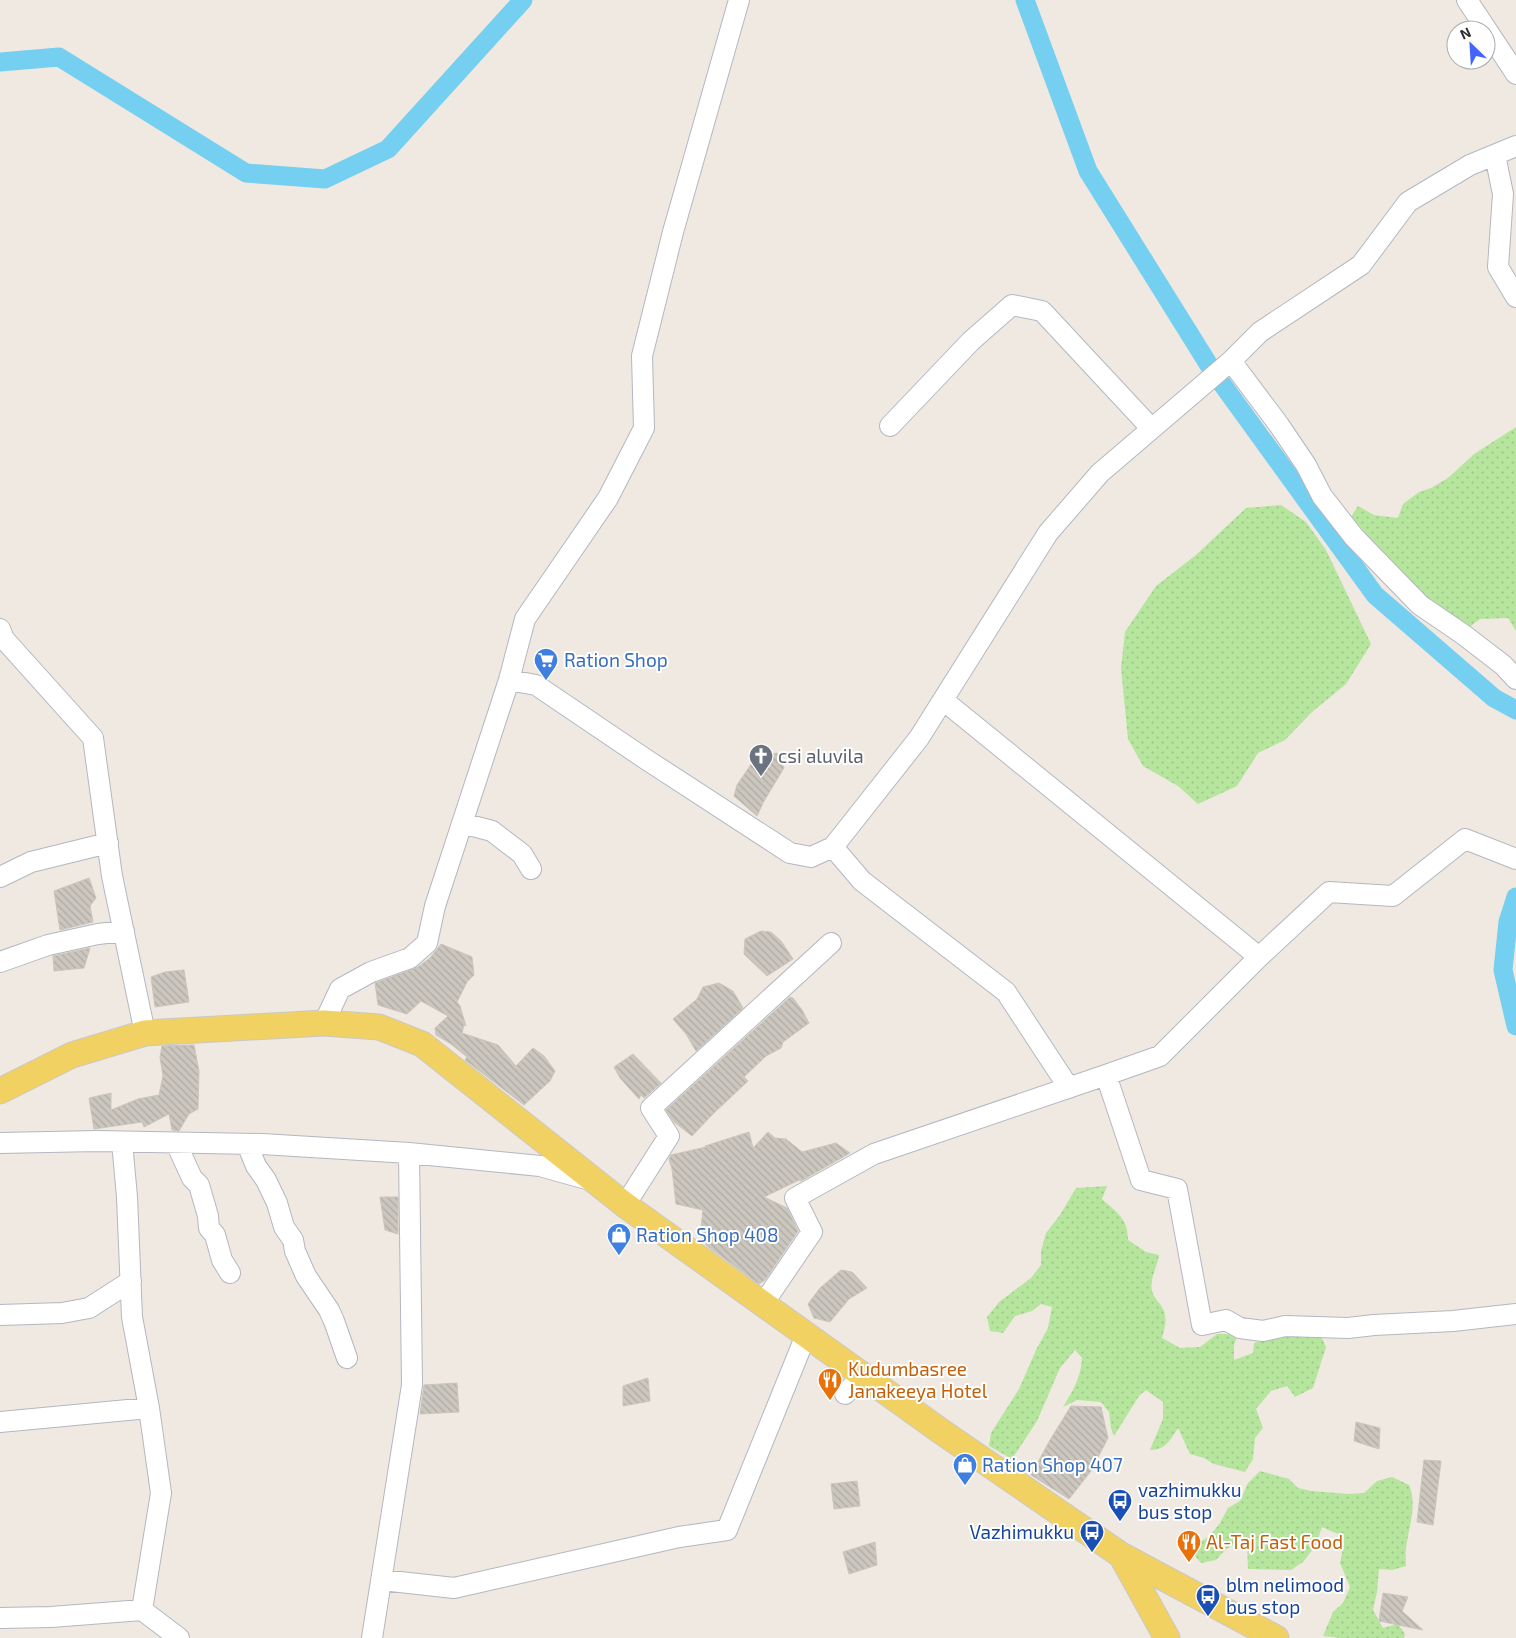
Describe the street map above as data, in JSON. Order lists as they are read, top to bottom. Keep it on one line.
{"places":{"supermarket":["Ration Shop"],"church":["csi aluvila"],"shop":["Ration Shop 408","Ration Shop 407"],"restaurant":["Kudumbasree Janakeeya Hotel","Al-Taj Fast Food"],"bus stop":["vazhimukku bus stop","Vazhimukku","blm nelimood bus stop"]},"north":"top left"}
